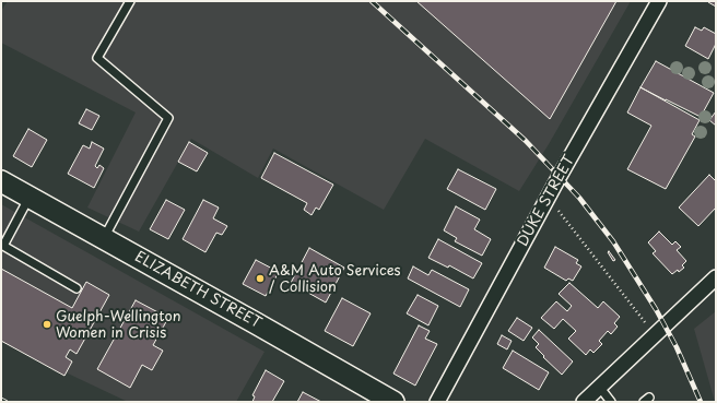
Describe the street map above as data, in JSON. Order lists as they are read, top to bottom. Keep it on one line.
{"streets":{"main road":["ELIZABETH STREET"],"street":["DUKE STREET"]},"places":["A&M Auto Services / Collision","Guelph-Wellington Women in Crisis"]}
